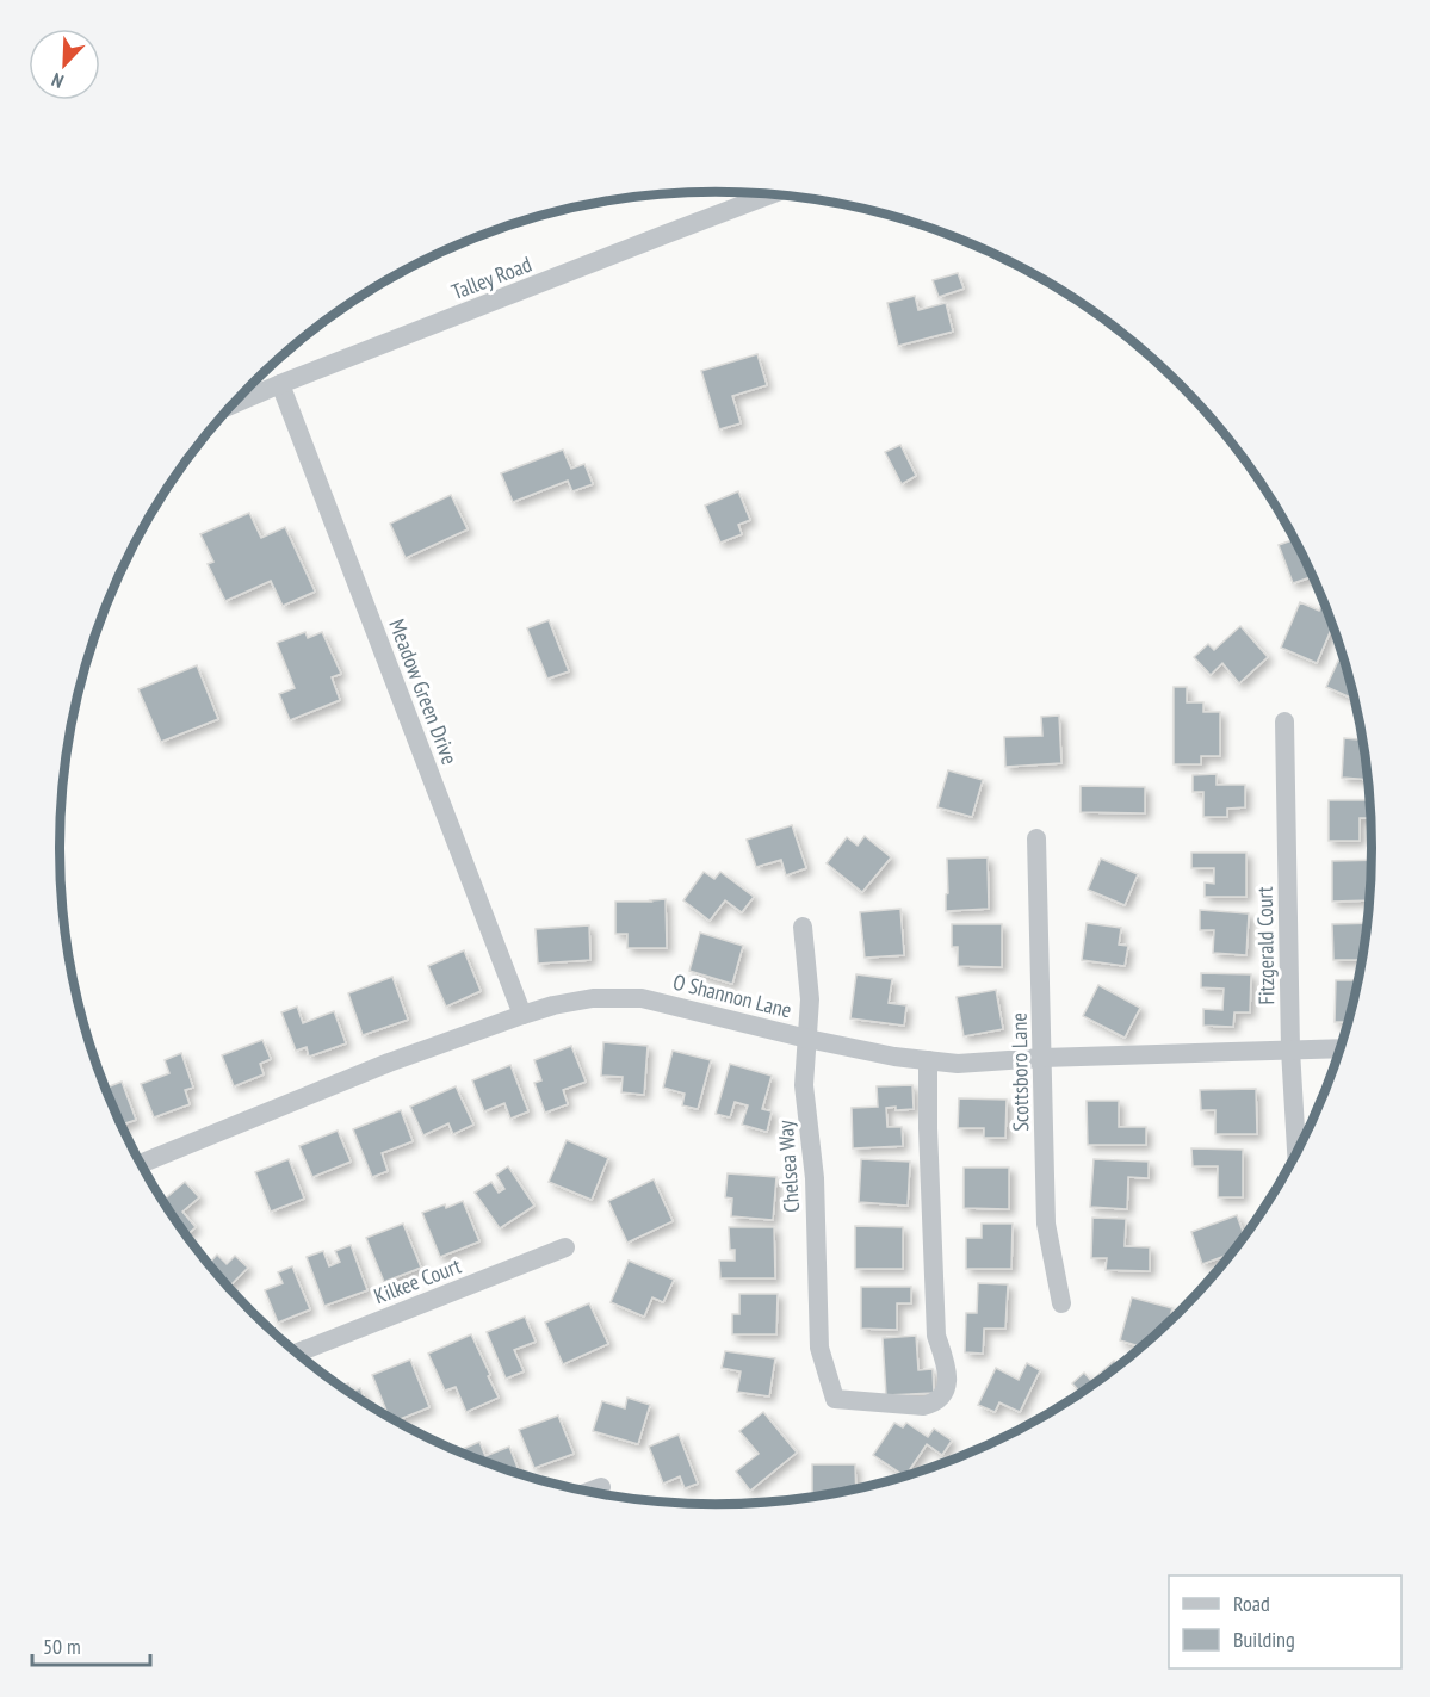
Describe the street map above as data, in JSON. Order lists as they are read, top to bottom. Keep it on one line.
{"streets":{"street":["Talley Road","Meadow Green Drive","Fitzgerald Court","O Shannon Lane","Scottsboro Lane","Chelsea Way","Kilkee Court"]},"crossings":[["Talley Road","Meadow Green Drive"],["Meadow Green Drive","O Shannon Lane"],["Fitzgerald Court","O Shannon Lane"],["O Shannon Lane","Scottsboro Lane"],["O Shannon Lane","Chelsea Way"]],"legend":["Road","Building"],"scale_bar":"50 m","north":"bottom left"}
